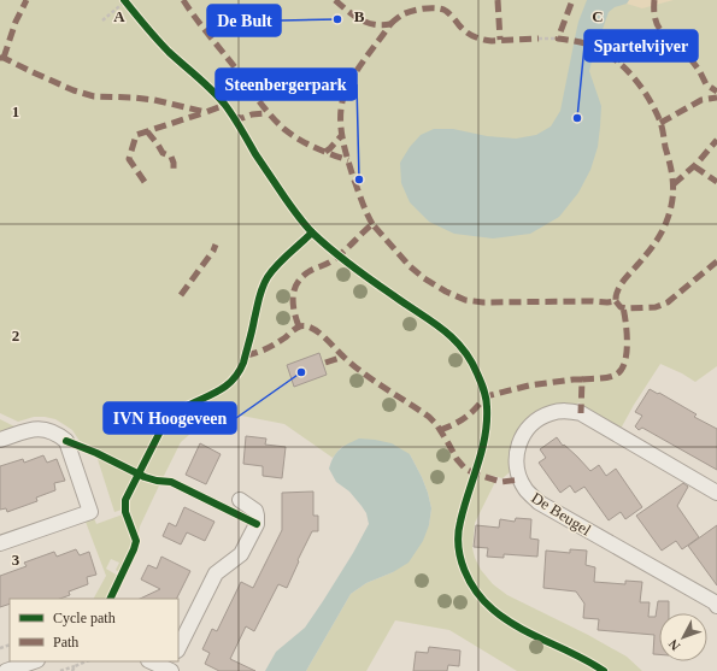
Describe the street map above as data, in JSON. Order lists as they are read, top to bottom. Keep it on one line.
{"streets":{"street":["De Beugel"]},"places":["De Bult","Spartelvijver","Steenbergerpark","IVN Hoogeveen"],"legend":["Cycle path","Path"],"north":"bottom left","grid":{"columns":["A","B","C"],"rows":["1","2","3"]}}
